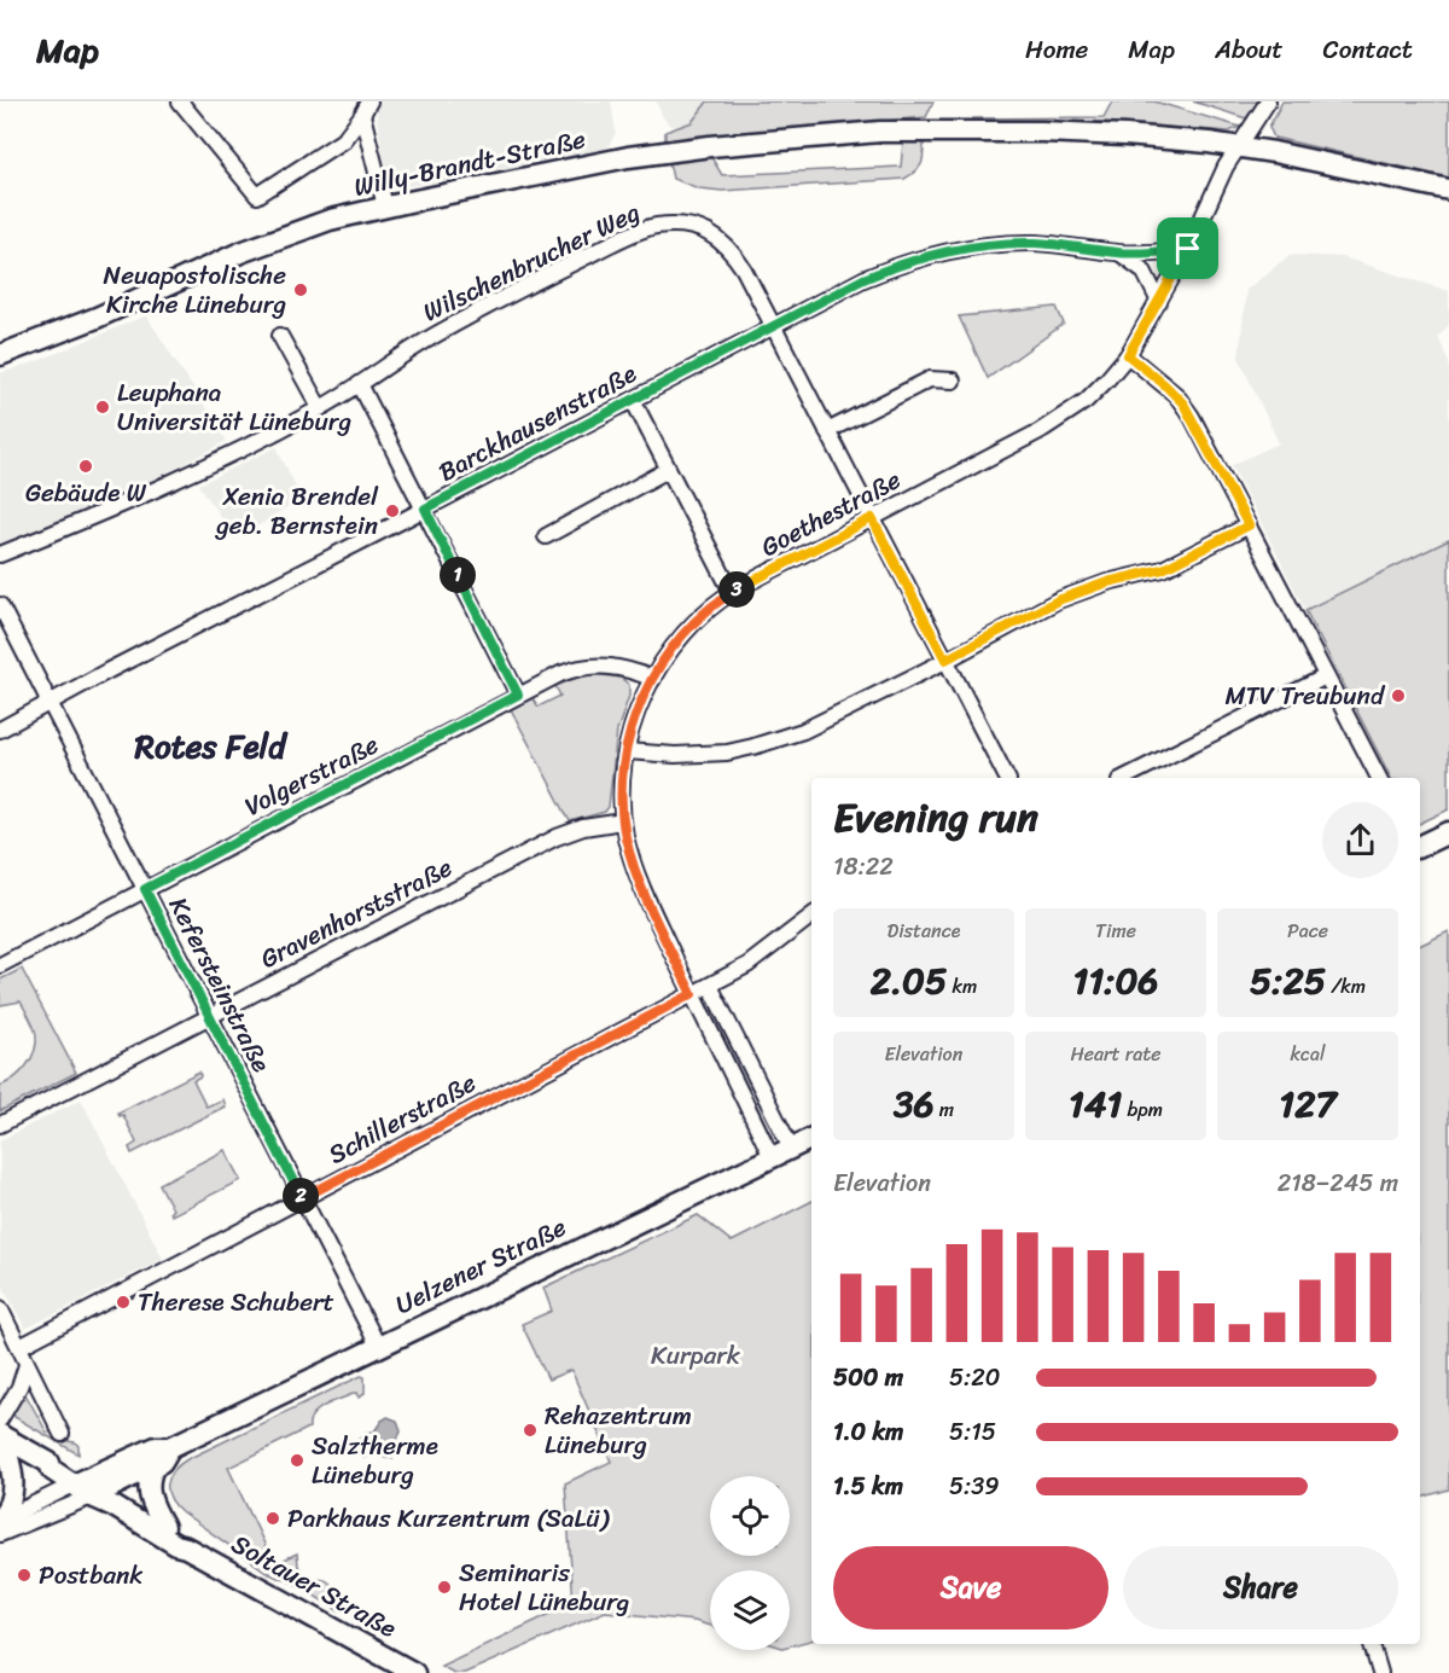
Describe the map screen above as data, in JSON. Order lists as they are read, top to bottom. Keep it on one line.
{"streets":{"main road":["Willy-Brandt-Straße","Uelzener Straße","Soltauer Straße"],"street":["Wilschenbrucher Weg","Barckhausenstraße","Goethestraße","Volgerstraße","Gravenhorststraße","Kefersteinstraße","Schillerstraße"]},"crossings":[["Willy-Brandt-Straße","Goethestraße"],["Wilschenbrucher Weg","Barckhausenstraße"],["Wilschenbrucher Weg","Goethestraße"],["Barckhausenstraße","Goethestraße"],["Barckhausenstraße","Kefersteinstraße"],["Goethestraße","Volgerstraße"],["Goethestraße","Gravenhorststraße"],["Goethestraße","Schillerstraße"],["Goethestraße","Uelzener Straße"],["Volgerstraße","Kefersteinstraße"],["Gravenhorststraße","Kefersteinstraße"],["Kefersteinstraße","Schillerstraße"],["Kefersteinstraße","Uelzener Straße"],["Uelzener Straße","Soltauer Straße"]],"districts":["Rotes Feld"],"parks":["Kurpark"],"places":["Neuapostolische Kirche Lüneburg","Leuphana Universität Lüneburg","Gebäude W","Xenia Brendel geb. Bernstein","MTV Treubund","Therese Schubert","Rehazentrum Lüneburg","Salztherme Lüneburg","Parkhaus Kurzentrum (SaLü)","Postbank","Seminaris Hotel Lüneburg"],"page":{"header":"Map","nav":["Home","Map","About","Contact"],"pins":["1","3","2"],"heading":["Evening run","18:22"],"stats":[["Distance","2.05 km"],["Time","11:06"],["Pace","5:25 /km"],["Elevation","36 m"],["Heart rate","141 bpm"],["kcal","127"]],"chart":["Elevation","218–245 m"],"list":[{"name":"500 m","note":"5:20"},{"name":"1.0 km","note":"5:15"},{"name":"1.5 km","note":"5:39"}],"buttons":["Save","Share"]}}
